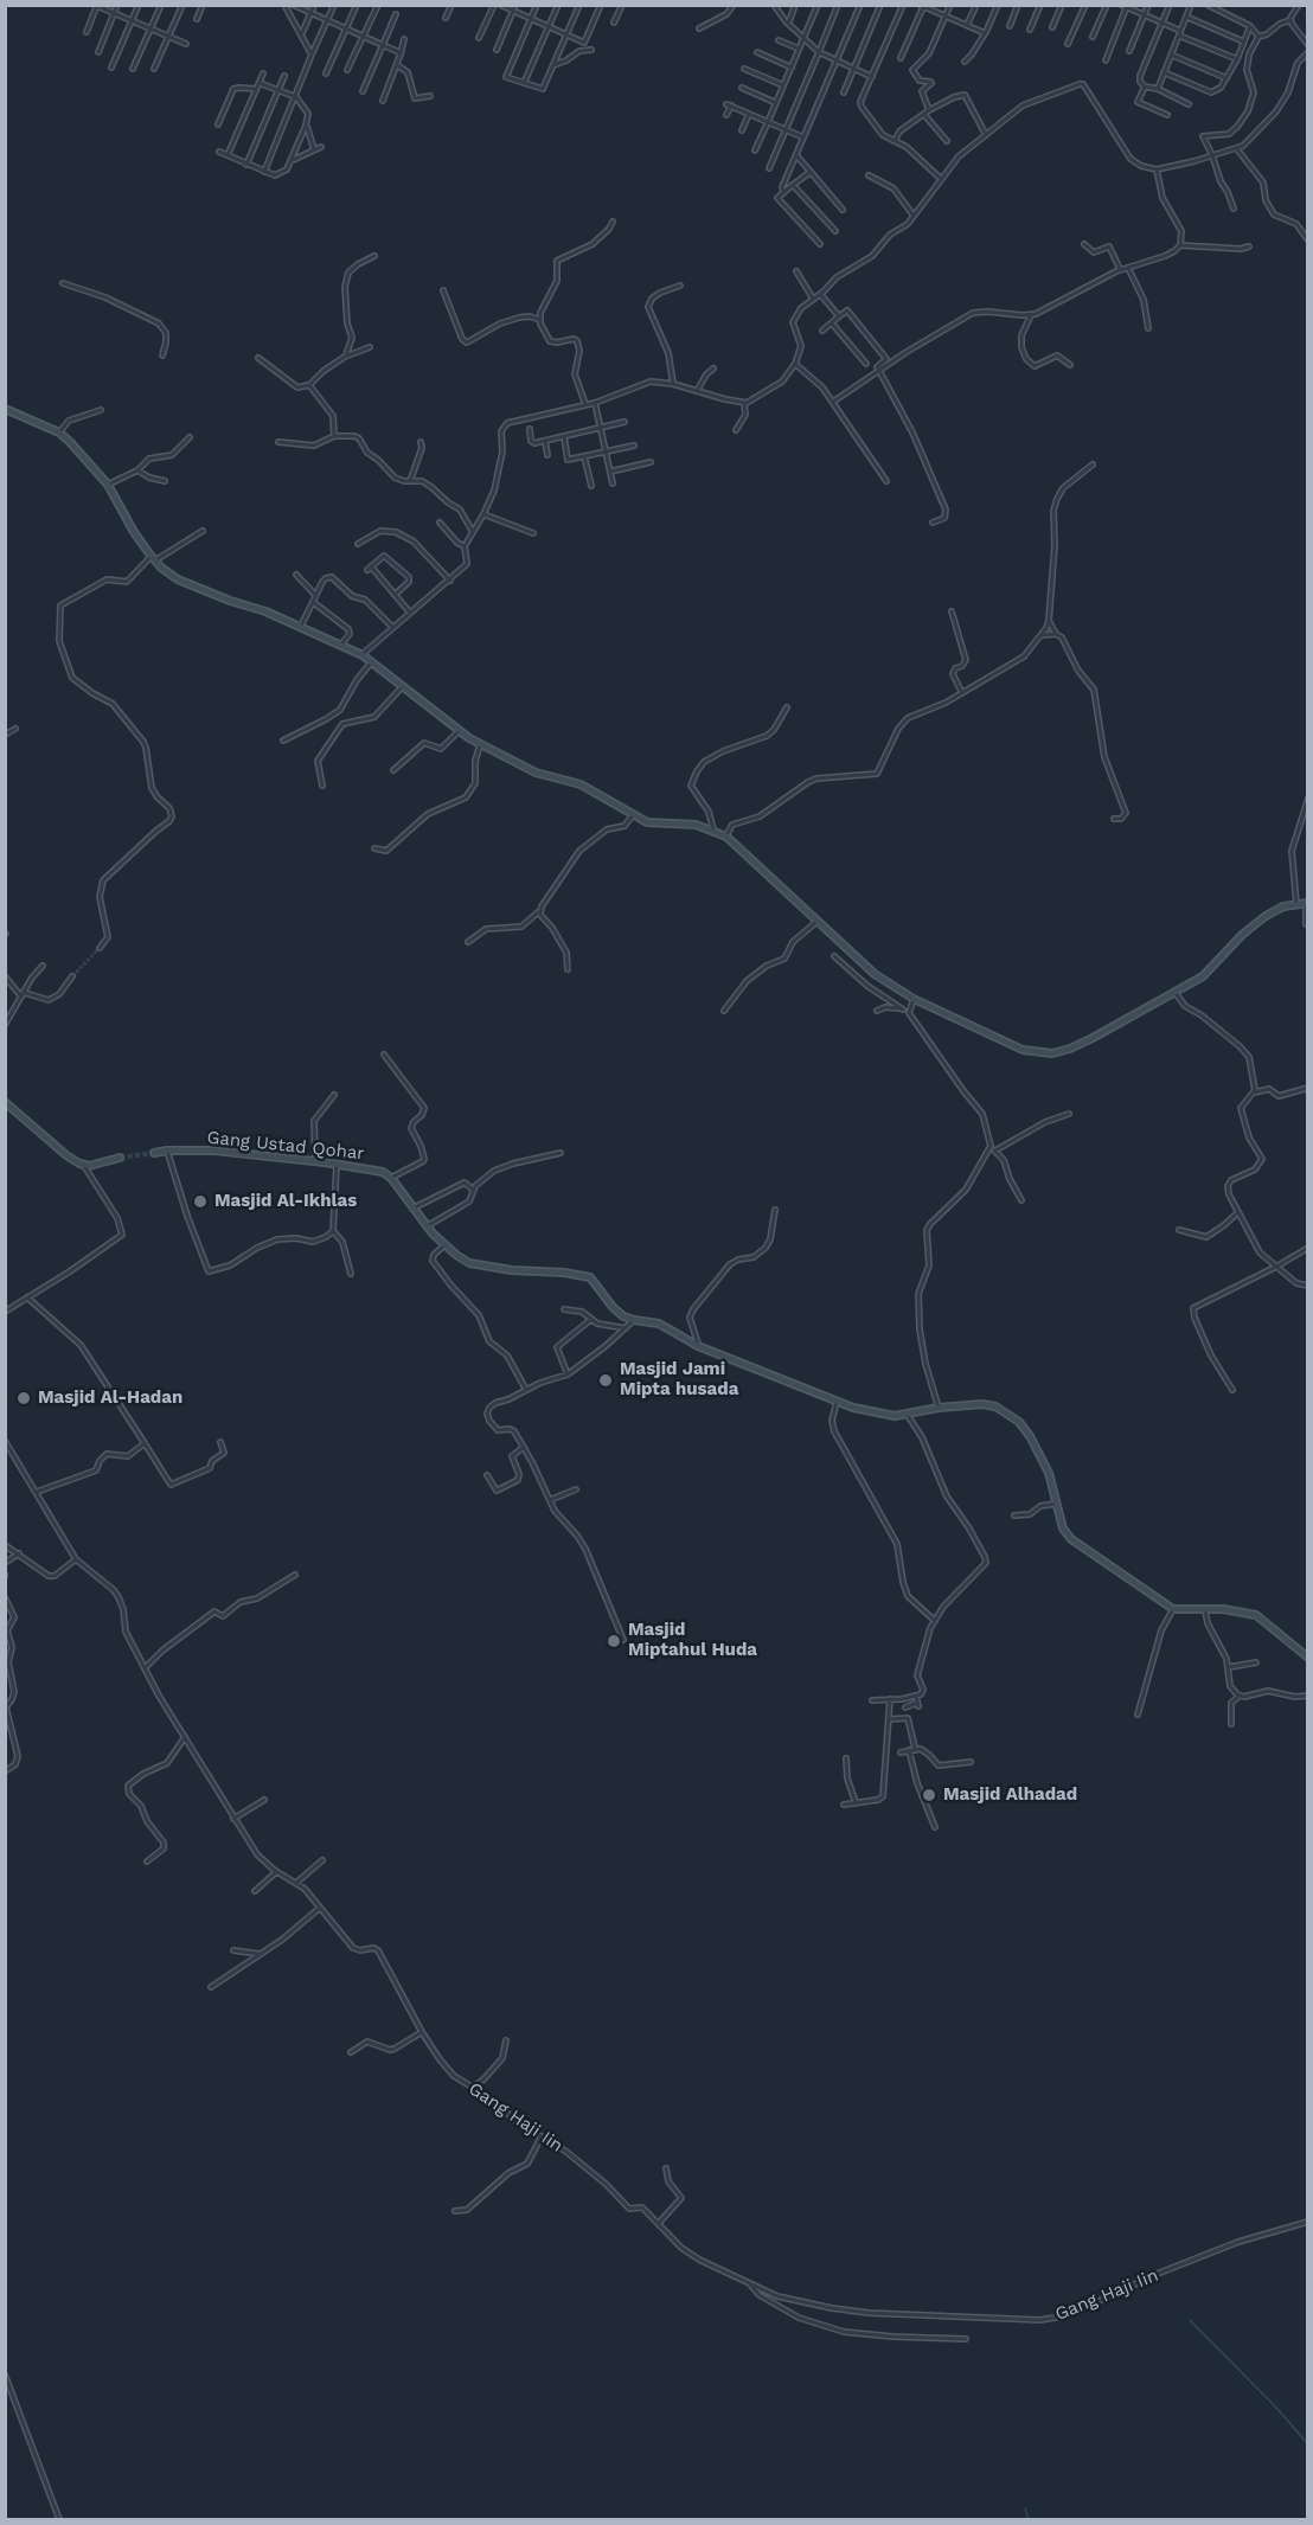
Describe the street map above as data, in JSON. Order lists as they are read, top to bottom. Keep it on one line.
{"streets":{"street":["Gang Ustad Qohar","Gang Haji Iin"]},"places":["Masjid Al-Ikhlas","Masjid Jami Mipta husada","Masjid Al-Hadan","Masjid Miptahul Huda","Masjid Alhadad"]}
